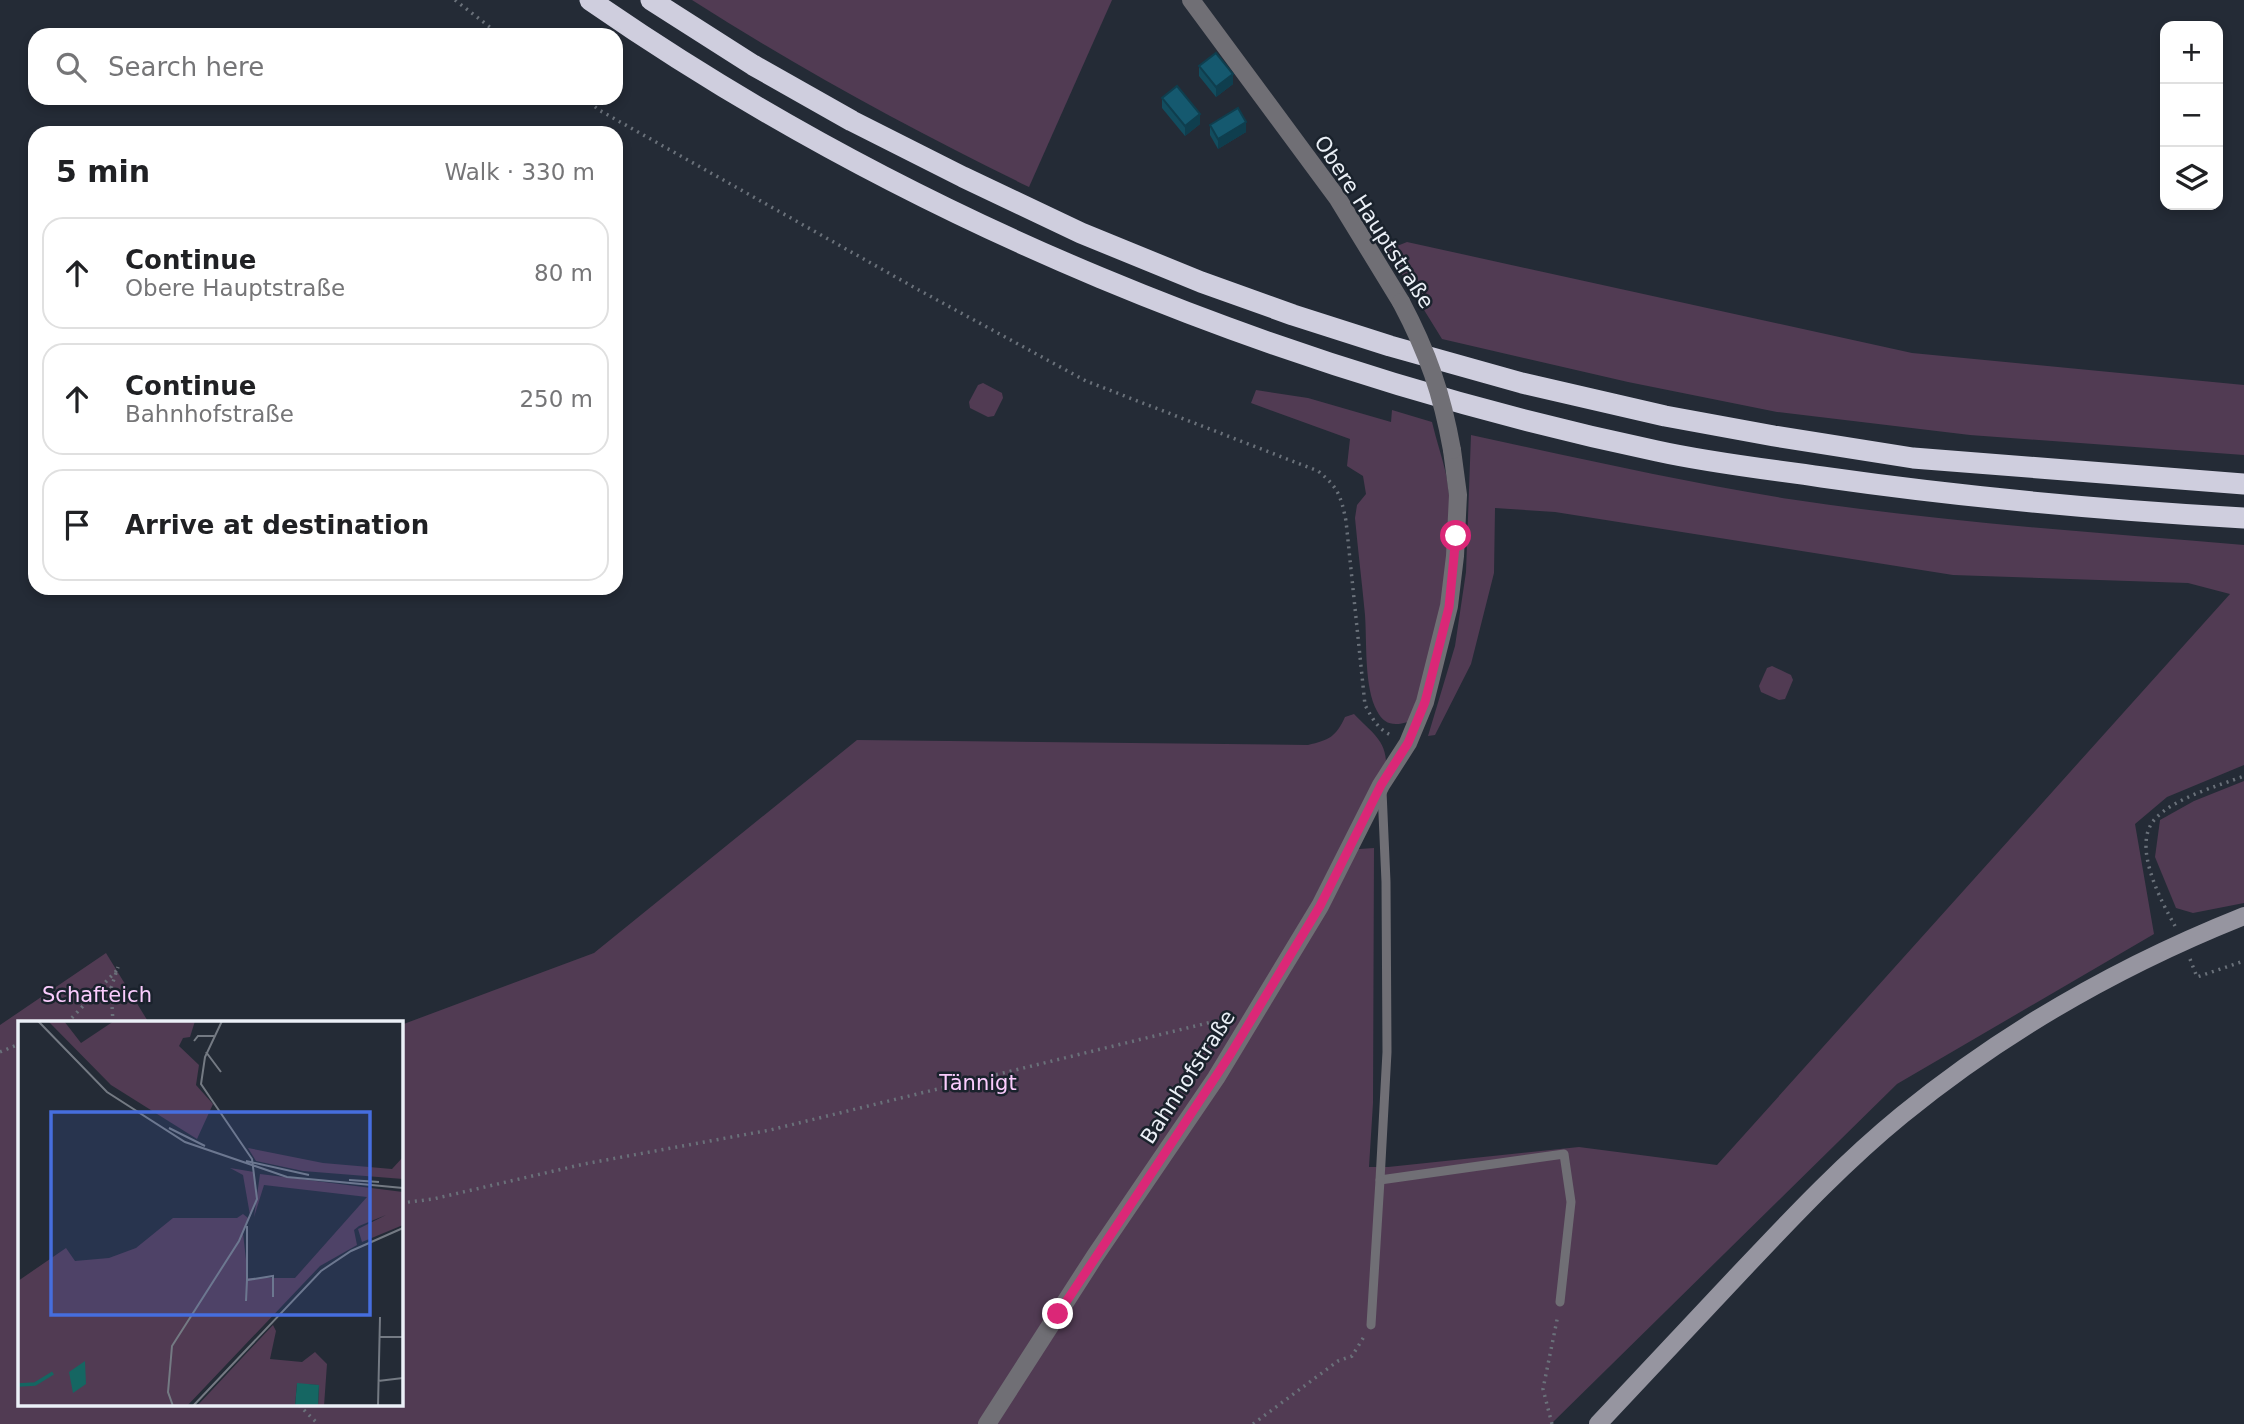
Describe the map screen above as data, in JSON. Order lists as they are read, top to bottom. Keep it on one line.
{"streets":{"street":["Obere Hauptstraße","Bahnhofstraße"]},"crossings":[["Obere Hauptstraße","Bahnhofstraße"]],"parks":["Schafteich","Tännigt"],"page":{"map_buttons":["+","−"],"search":"Search here","heading":["5 min","Walk · 330 m"],"list":[["Continue","Obere Hauptstraße","80 m"],["Continue","Bahnhofstraße","250 m"],"Arrive at destination"]}}
